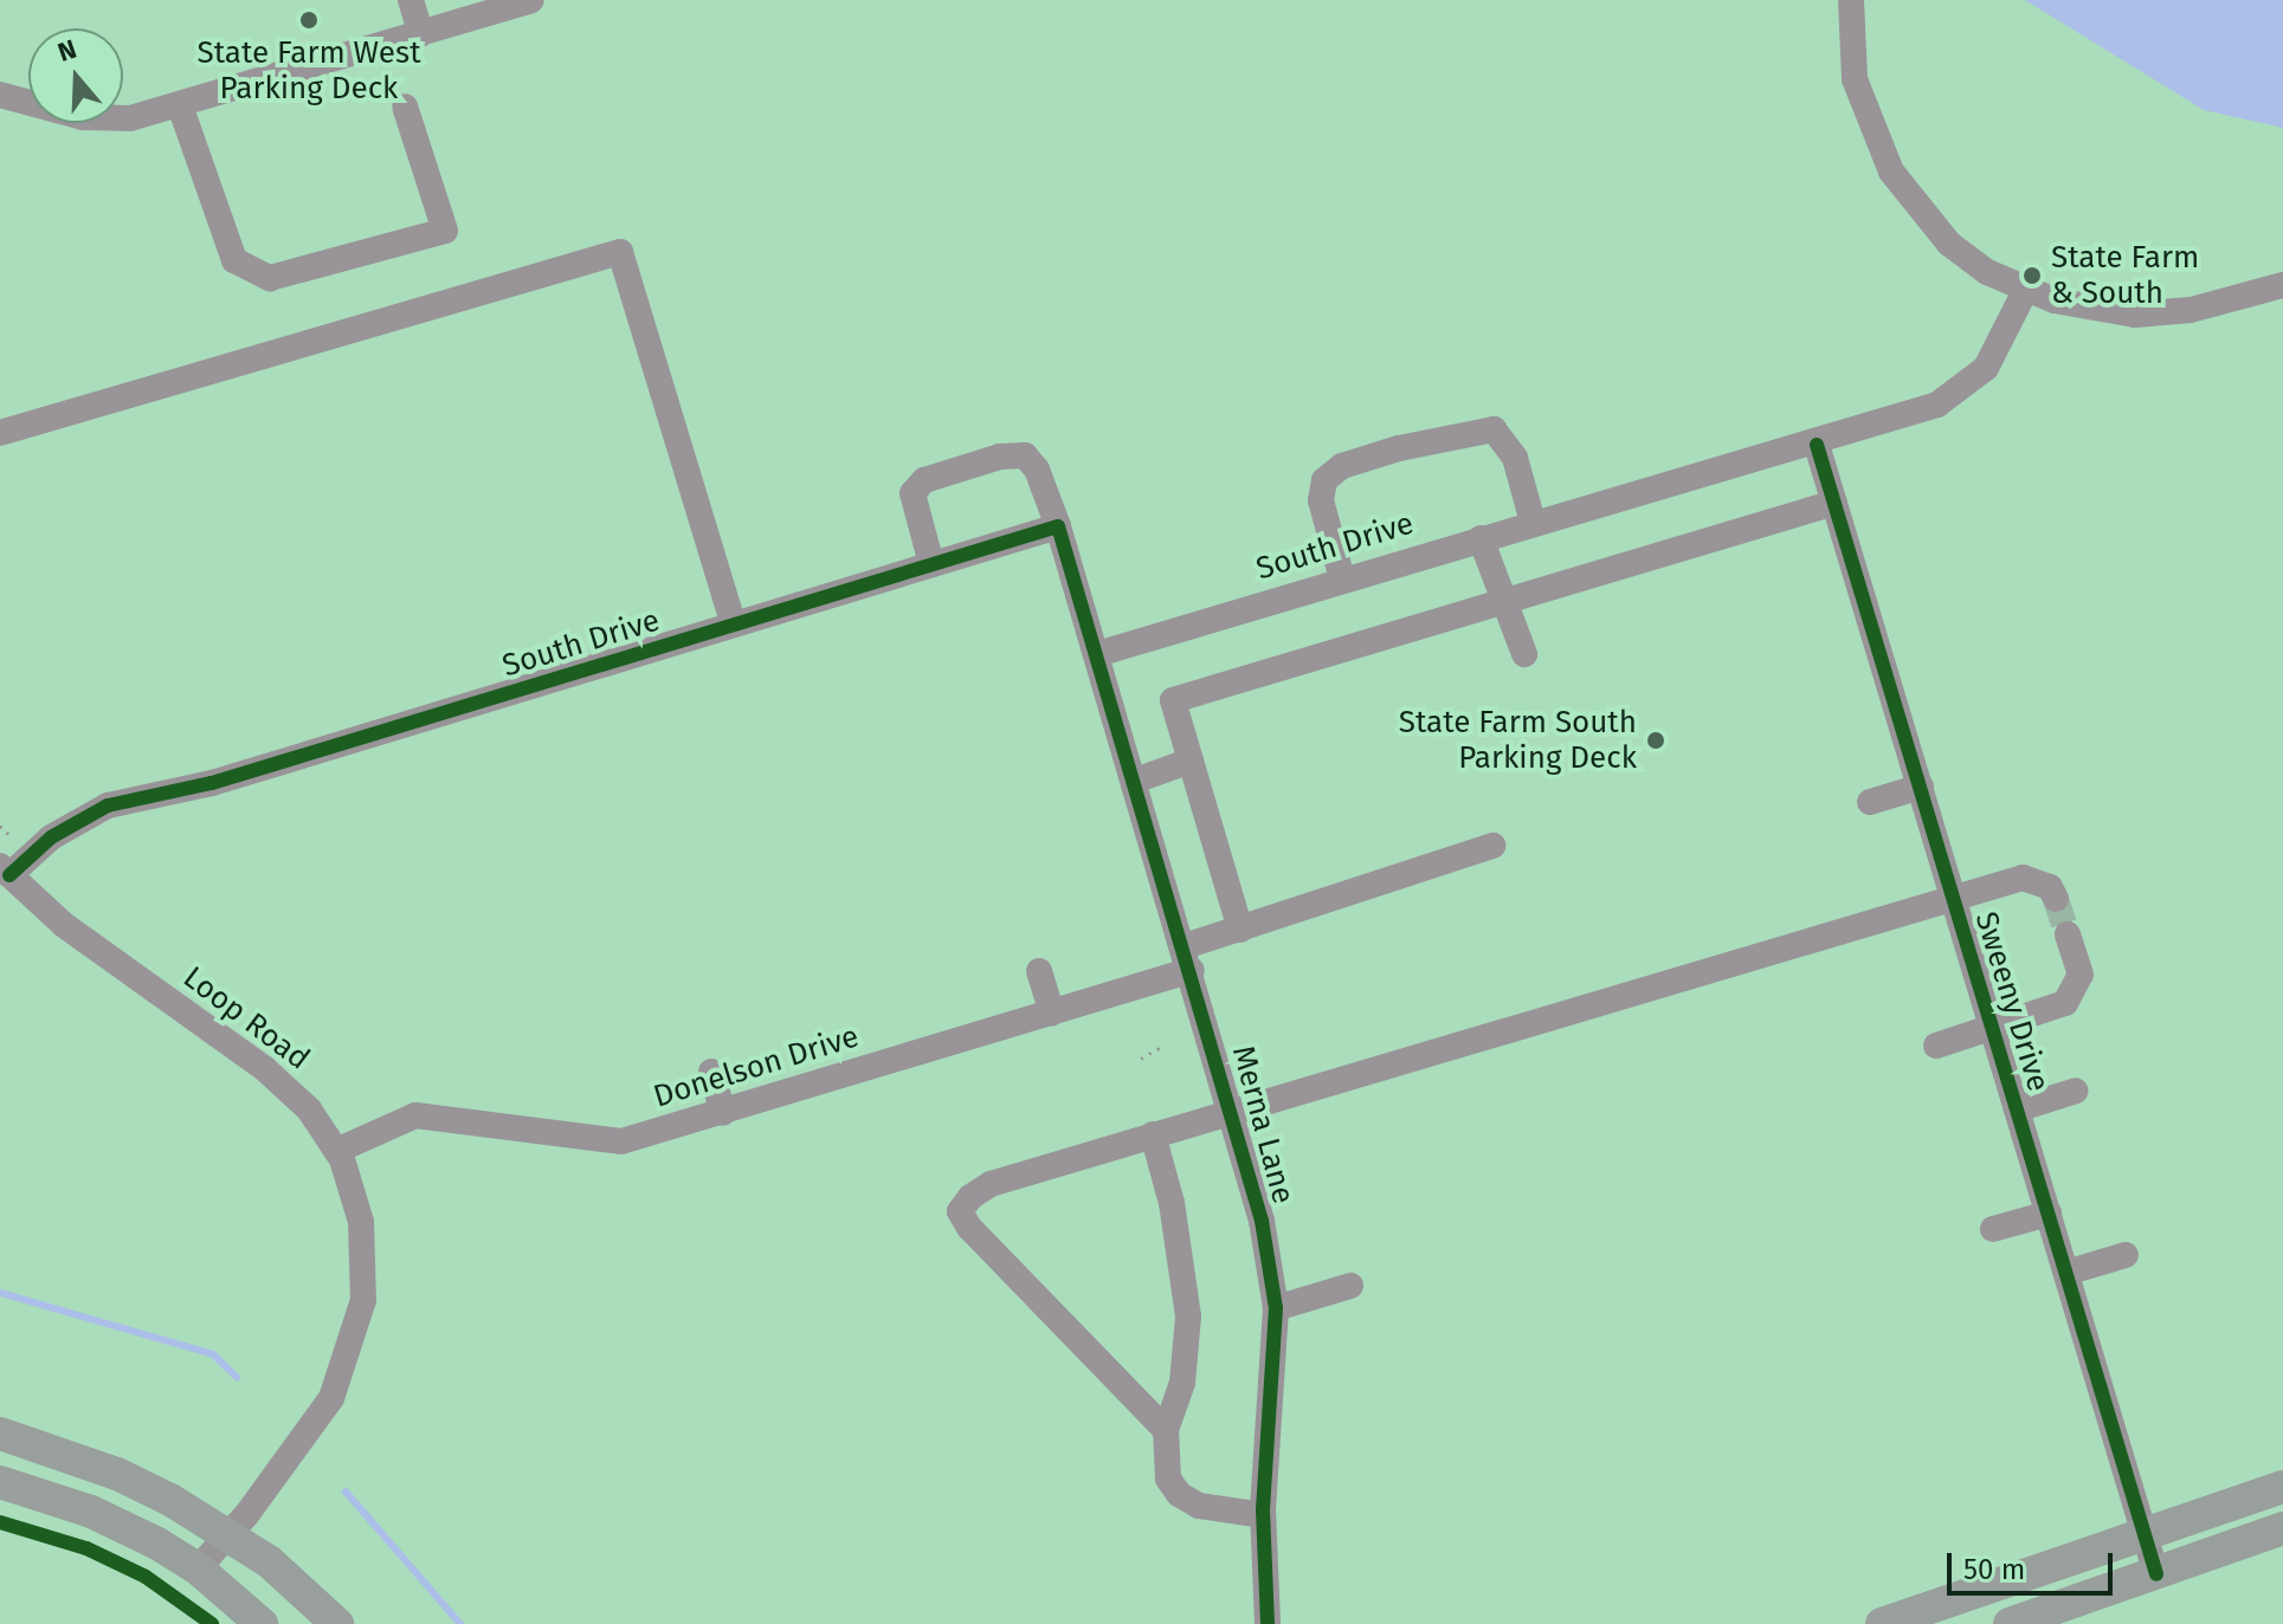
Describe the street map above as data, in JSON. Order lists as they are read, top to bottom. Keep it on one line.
{"streets":{"street":["South Drive","Sweeny Drive","Loop Road","Donelson Drive","Merna Lane"]},"crossings":[["South Drive","Sweeny Drive"],["South Drive","Loop Road"],["South Drive","Merna Lane"],["Loop Road","Donelson Drive"],["Donelson Drive","Merna Lane"]],"places":["State Farm West Parking Deck","State Farm & South","State Farm South Parking Deck"],"scale_bar":"50 m","north":"top"}
